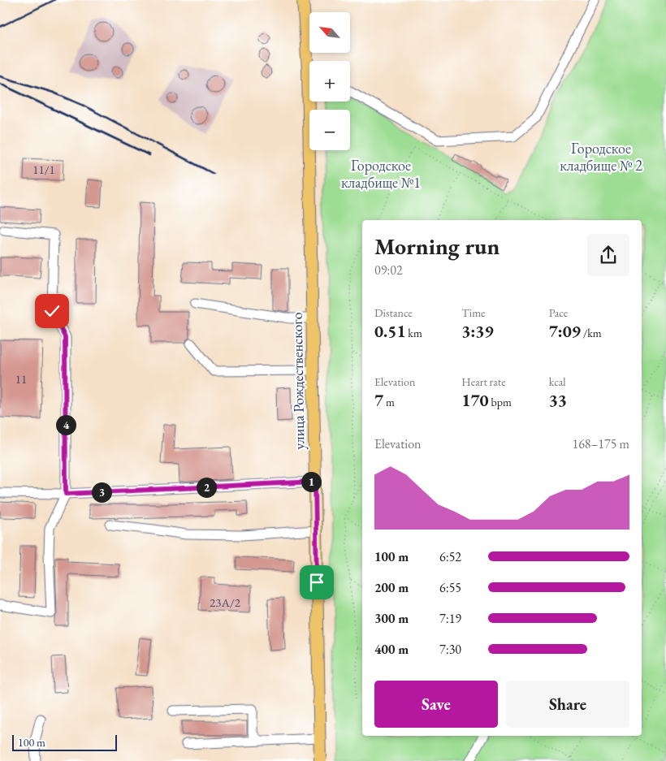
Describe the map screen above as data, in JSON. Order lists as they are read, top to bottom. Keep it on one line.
{"streets":{"main road":["улица Рождественского"]},"parks":["Городское кладбище № 2","Городское кладбище №1"],"house_numbers":["11/1","11","23А/2"],"scale_bar":"100 m","north":"top left","page":{"map_buttons":["+","−"],"heading":["Morning run","09:02"],"stats":[["Distance","0.51 km"],["Time","3:39"],["Pace","7:09 /km"],["Elevation","7 m"],["Heart rate","170 bpm"],["kcal","33"]],"pins":["4","1","2","3"],"chart":["Elevation","168–175 m"],"list":[{"name":"100 m","note":"6:52"},{"name":"200 m","note":"6:55"},{"name":"300 m","note":"7:19"},{"name":"400 m","note":"7:30"}],"buttons":["Save","Share"],"scale":"100 m"}}
